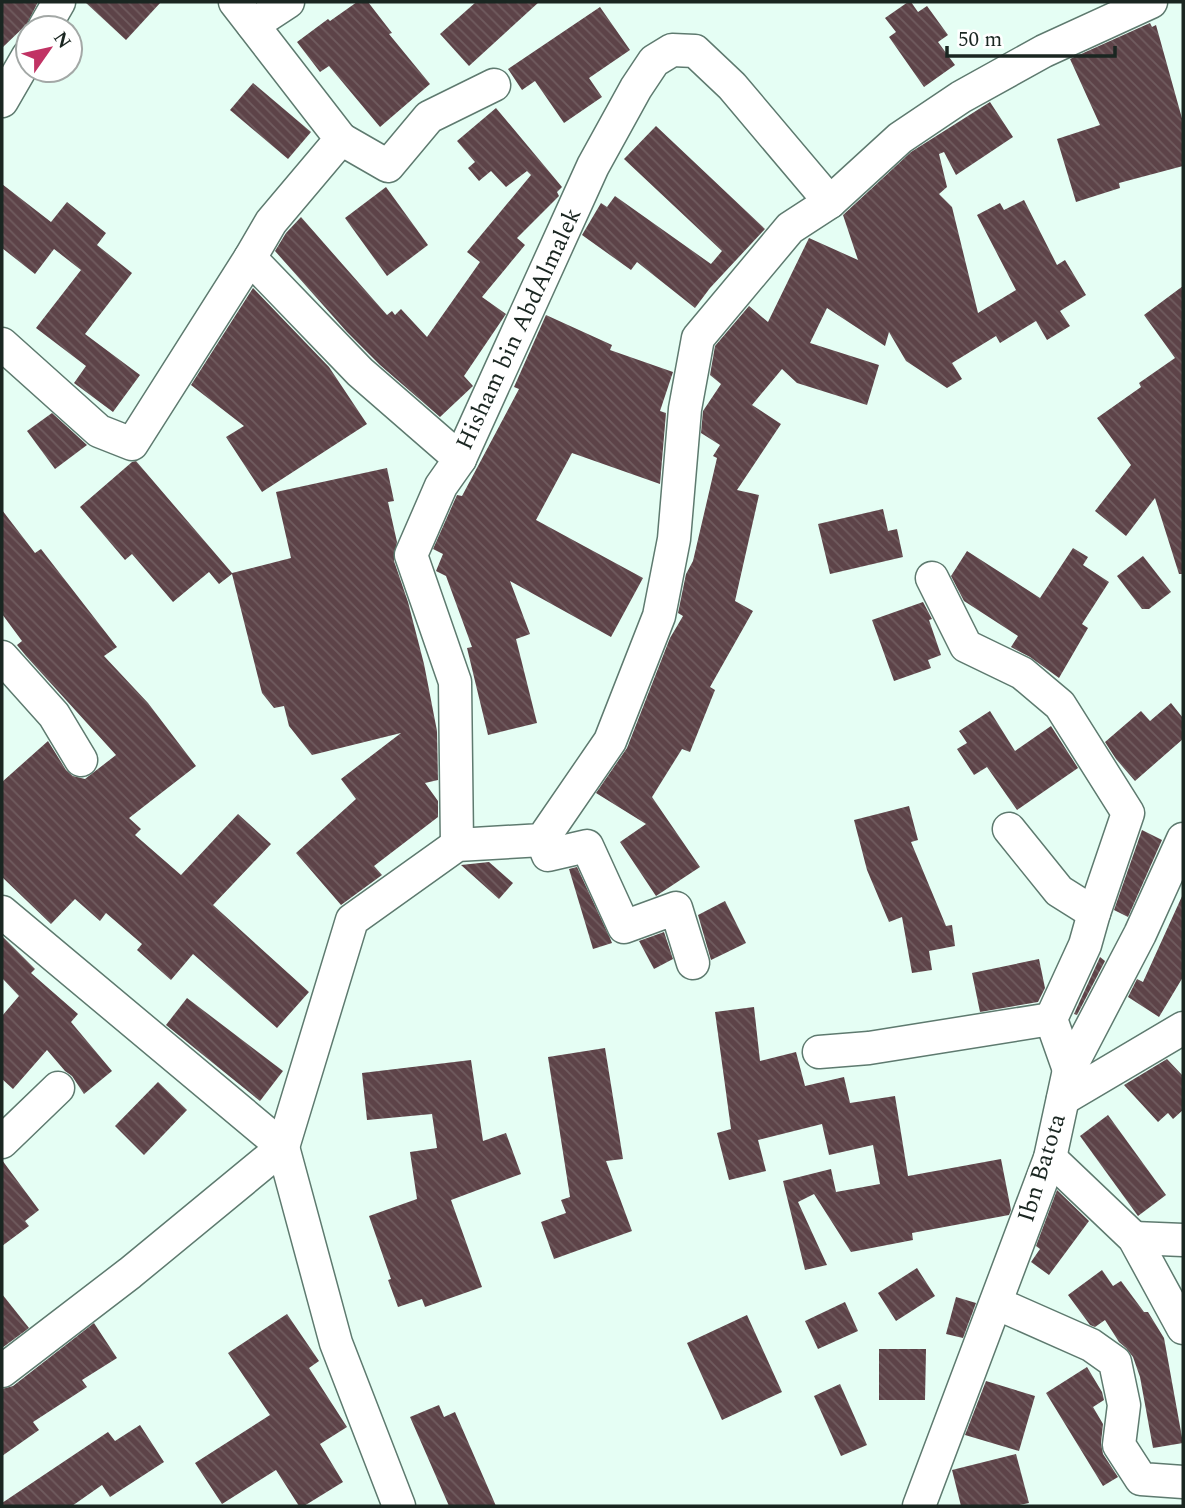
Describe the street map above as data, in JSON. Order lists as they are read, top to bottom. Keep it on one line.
{"streets":{"street":["Hisham bin AbdAlmalek","Ibn Batota"]},"scale_bar":"50 m","north":"top right"}
